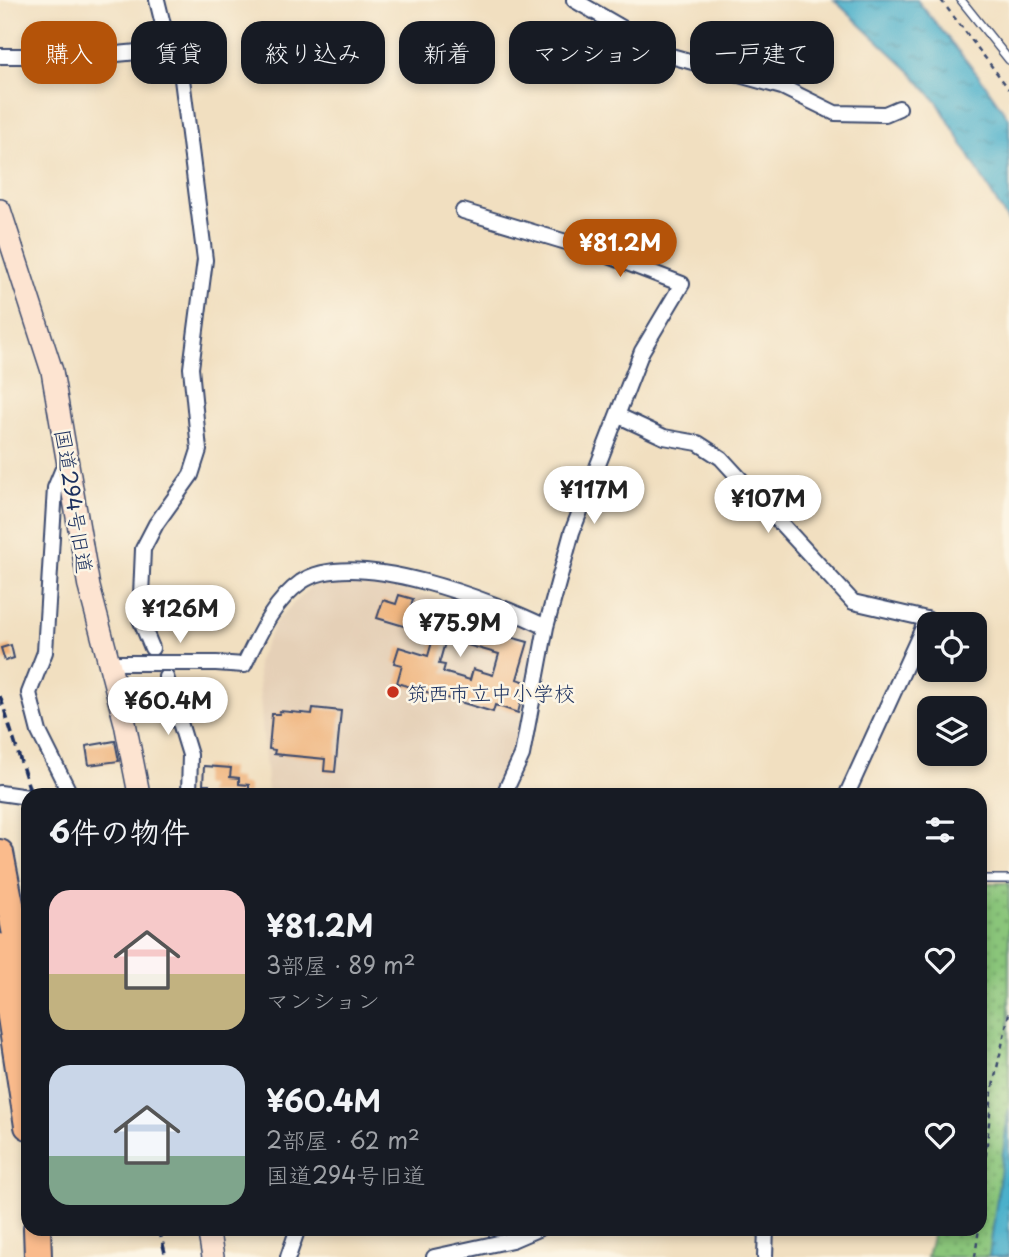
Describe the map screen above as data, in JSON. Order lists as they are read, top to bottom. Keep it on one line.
{"streets":{"street":["国道294号旧道"]},"places":["筑西市立中小学校"],"page":{"chip":["購入","賃貸","絞り込み","新着","マンション","一戸建て"],"price":["¥81.2M","¥117M","¥107M","¥126M","¥75.9M","¥60.4M"],"heading":"6件の物件","list":[{"name":"¥81.2M","note":"3部屋 · 89 m² · マンション"},{"name":"¥60.4M","note":"2部屋 · 62 m² · 国道294号旧道"}]}}
